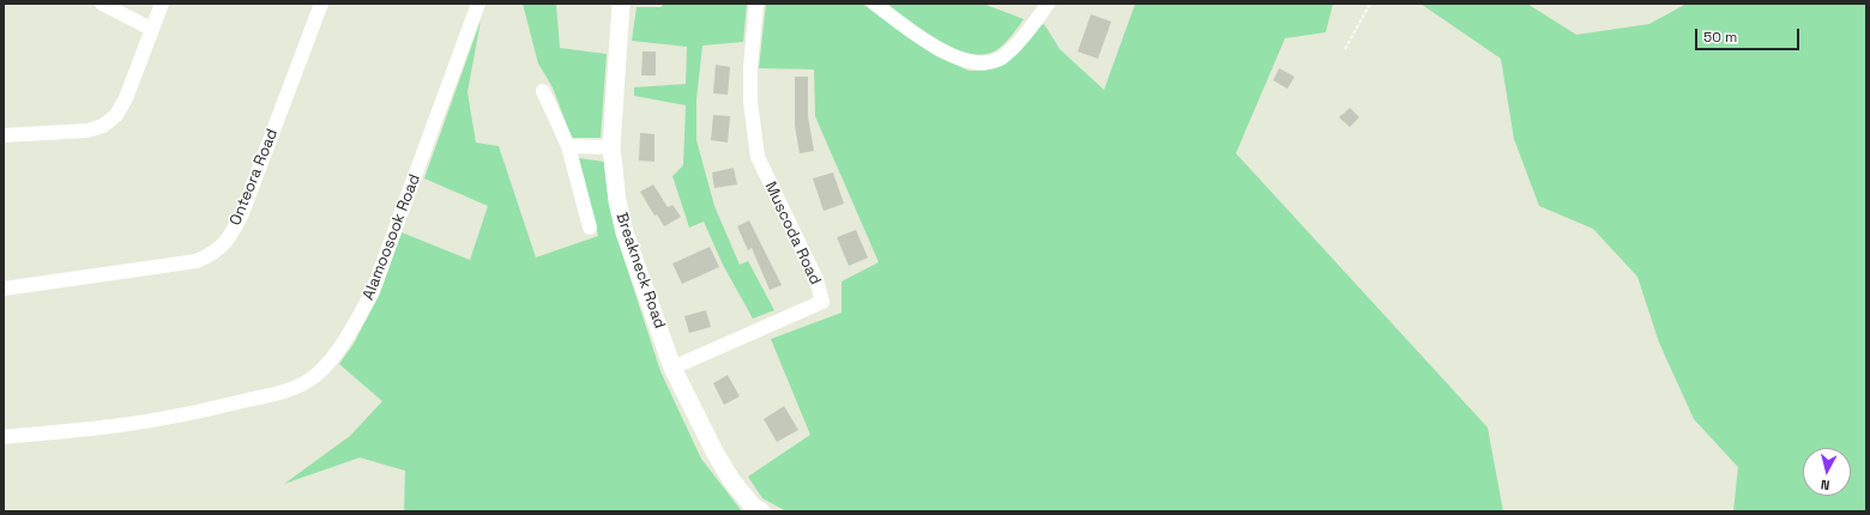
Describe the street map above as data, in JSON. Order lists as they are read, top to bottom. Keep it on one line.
{"streets":{"street":["Onteora Road","Muscoda Road","Alamoosook Road","Breakneck Road"]},"crossings":[["Muscoda Road","Breakneck Road"]],"scale_bar":"50 m","north":"bottom"}
